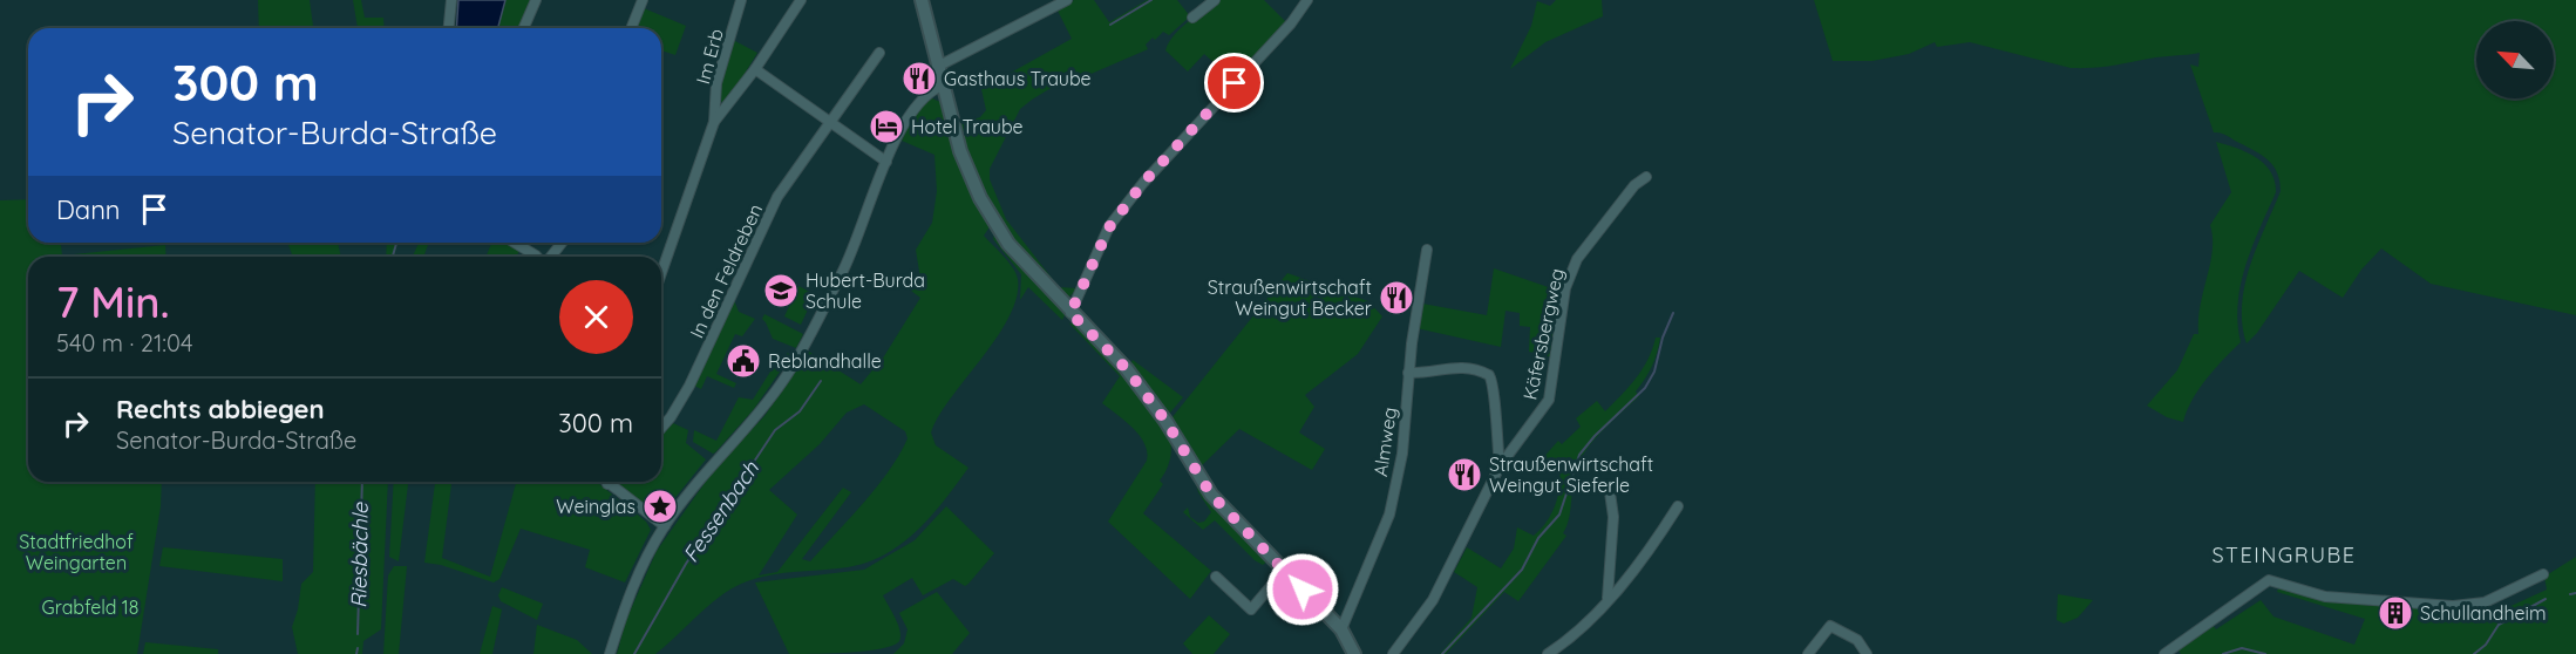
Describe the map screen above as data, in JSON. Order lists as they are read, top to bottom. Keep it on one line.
{"streets":{"street":["Im Erb","In den Feldreben","Käfersbergweg","Almweg"]},"crossings":[["Käfersbergweg","Almweg"]],"districts":["STEINGRUBE"],"water":["Fessenbach","Riesbächle"],"parks":["Stadtfriedhof Weingarten","Grabfeld 18"],"places":{"restaurant":["Gasthaus Traube","Straußenwirtschaft Weingut Becker","Straußenwirtschaft Weingut Sieferle"],"hotel":["Hotel Traube"],"school or university":["Hubert-Burda Schule"],"public building":["Reblandhalle"],"place":["Weinglas"],"building":["Schullandheim"]},"north":"top left","page":{"turn":["300 m","Senator-Burda-Straße"],"then":"Dann","heading":["7 Min.","540 m · 21:04"],"list":[{"name":"Rechts abbiegen","note":"Senator-Burda-Straße","value":"300 m"}]}}
